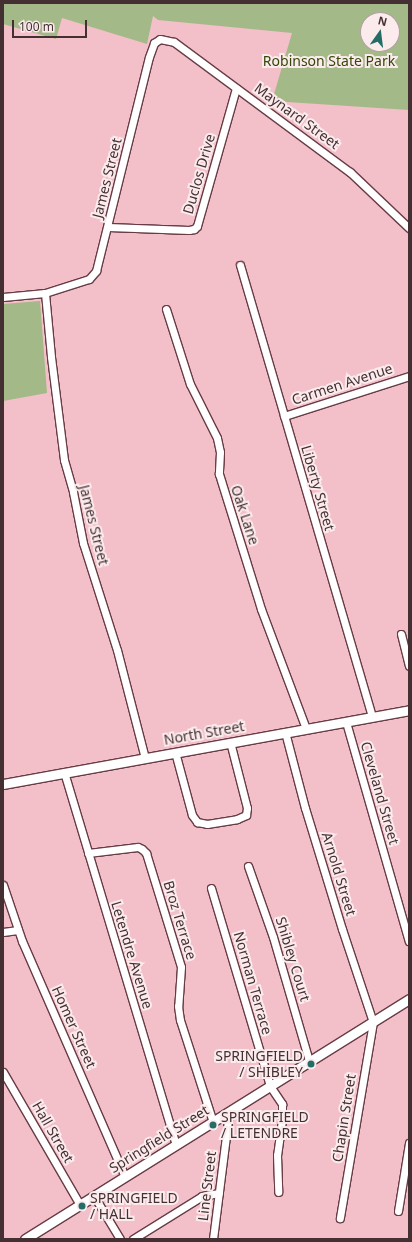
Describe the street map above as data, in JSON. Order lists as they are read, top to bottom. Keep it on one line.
{"streets":{"main road":["North Street","Springfield Street"],"street":["Maynard Street","Duclos Drive","James Street","Carmen Avenue","Liberty Street","Oak Lane","Cleveland Street","Arnold Street","Broz Terrace","Letendre Avenue","Shibley Court","Norman Terrace","Homer Street","Chapin Street","Hall Street","Line Street"]},"crossings":[["Maynard Street","Duclos Drive"],["Maynard Street","James Street"],["Duclos Drive","James Street"],["James Street","North Street"],["Carmen Avenue","Liberty Street"],["Liberty Street","North Street"],["Oak Lane","North Street"],["North Street","Cleveland Street"],["North Street","Arnold Street"],["North Street","Letendre Avenue"],["Arnold Street","Chapin Street"],["Arnold Street","Springfield Street"],["Broz Terrace","Letendre Avenue"],["Broz Terrace","Springfield Street"],["Letendre Avenue","Springfield Street"],["Shibley Court","Springfield Street"],["Norman Terrace","Springfield Street"],["Homer Street","Springfield Street"],["Chapin Street","Springfield Street"],["Hall Street","Springfield Street"],["Springfield Street","Line Street"]],"parks":["Robinson State Park"],"places":["SPRINGFIELD / SHIBLEY","SPRINGFIELD / LETENDRE","SPRINGFIELD / HALL"],"scale_bar":"100 m","north":"top"}
